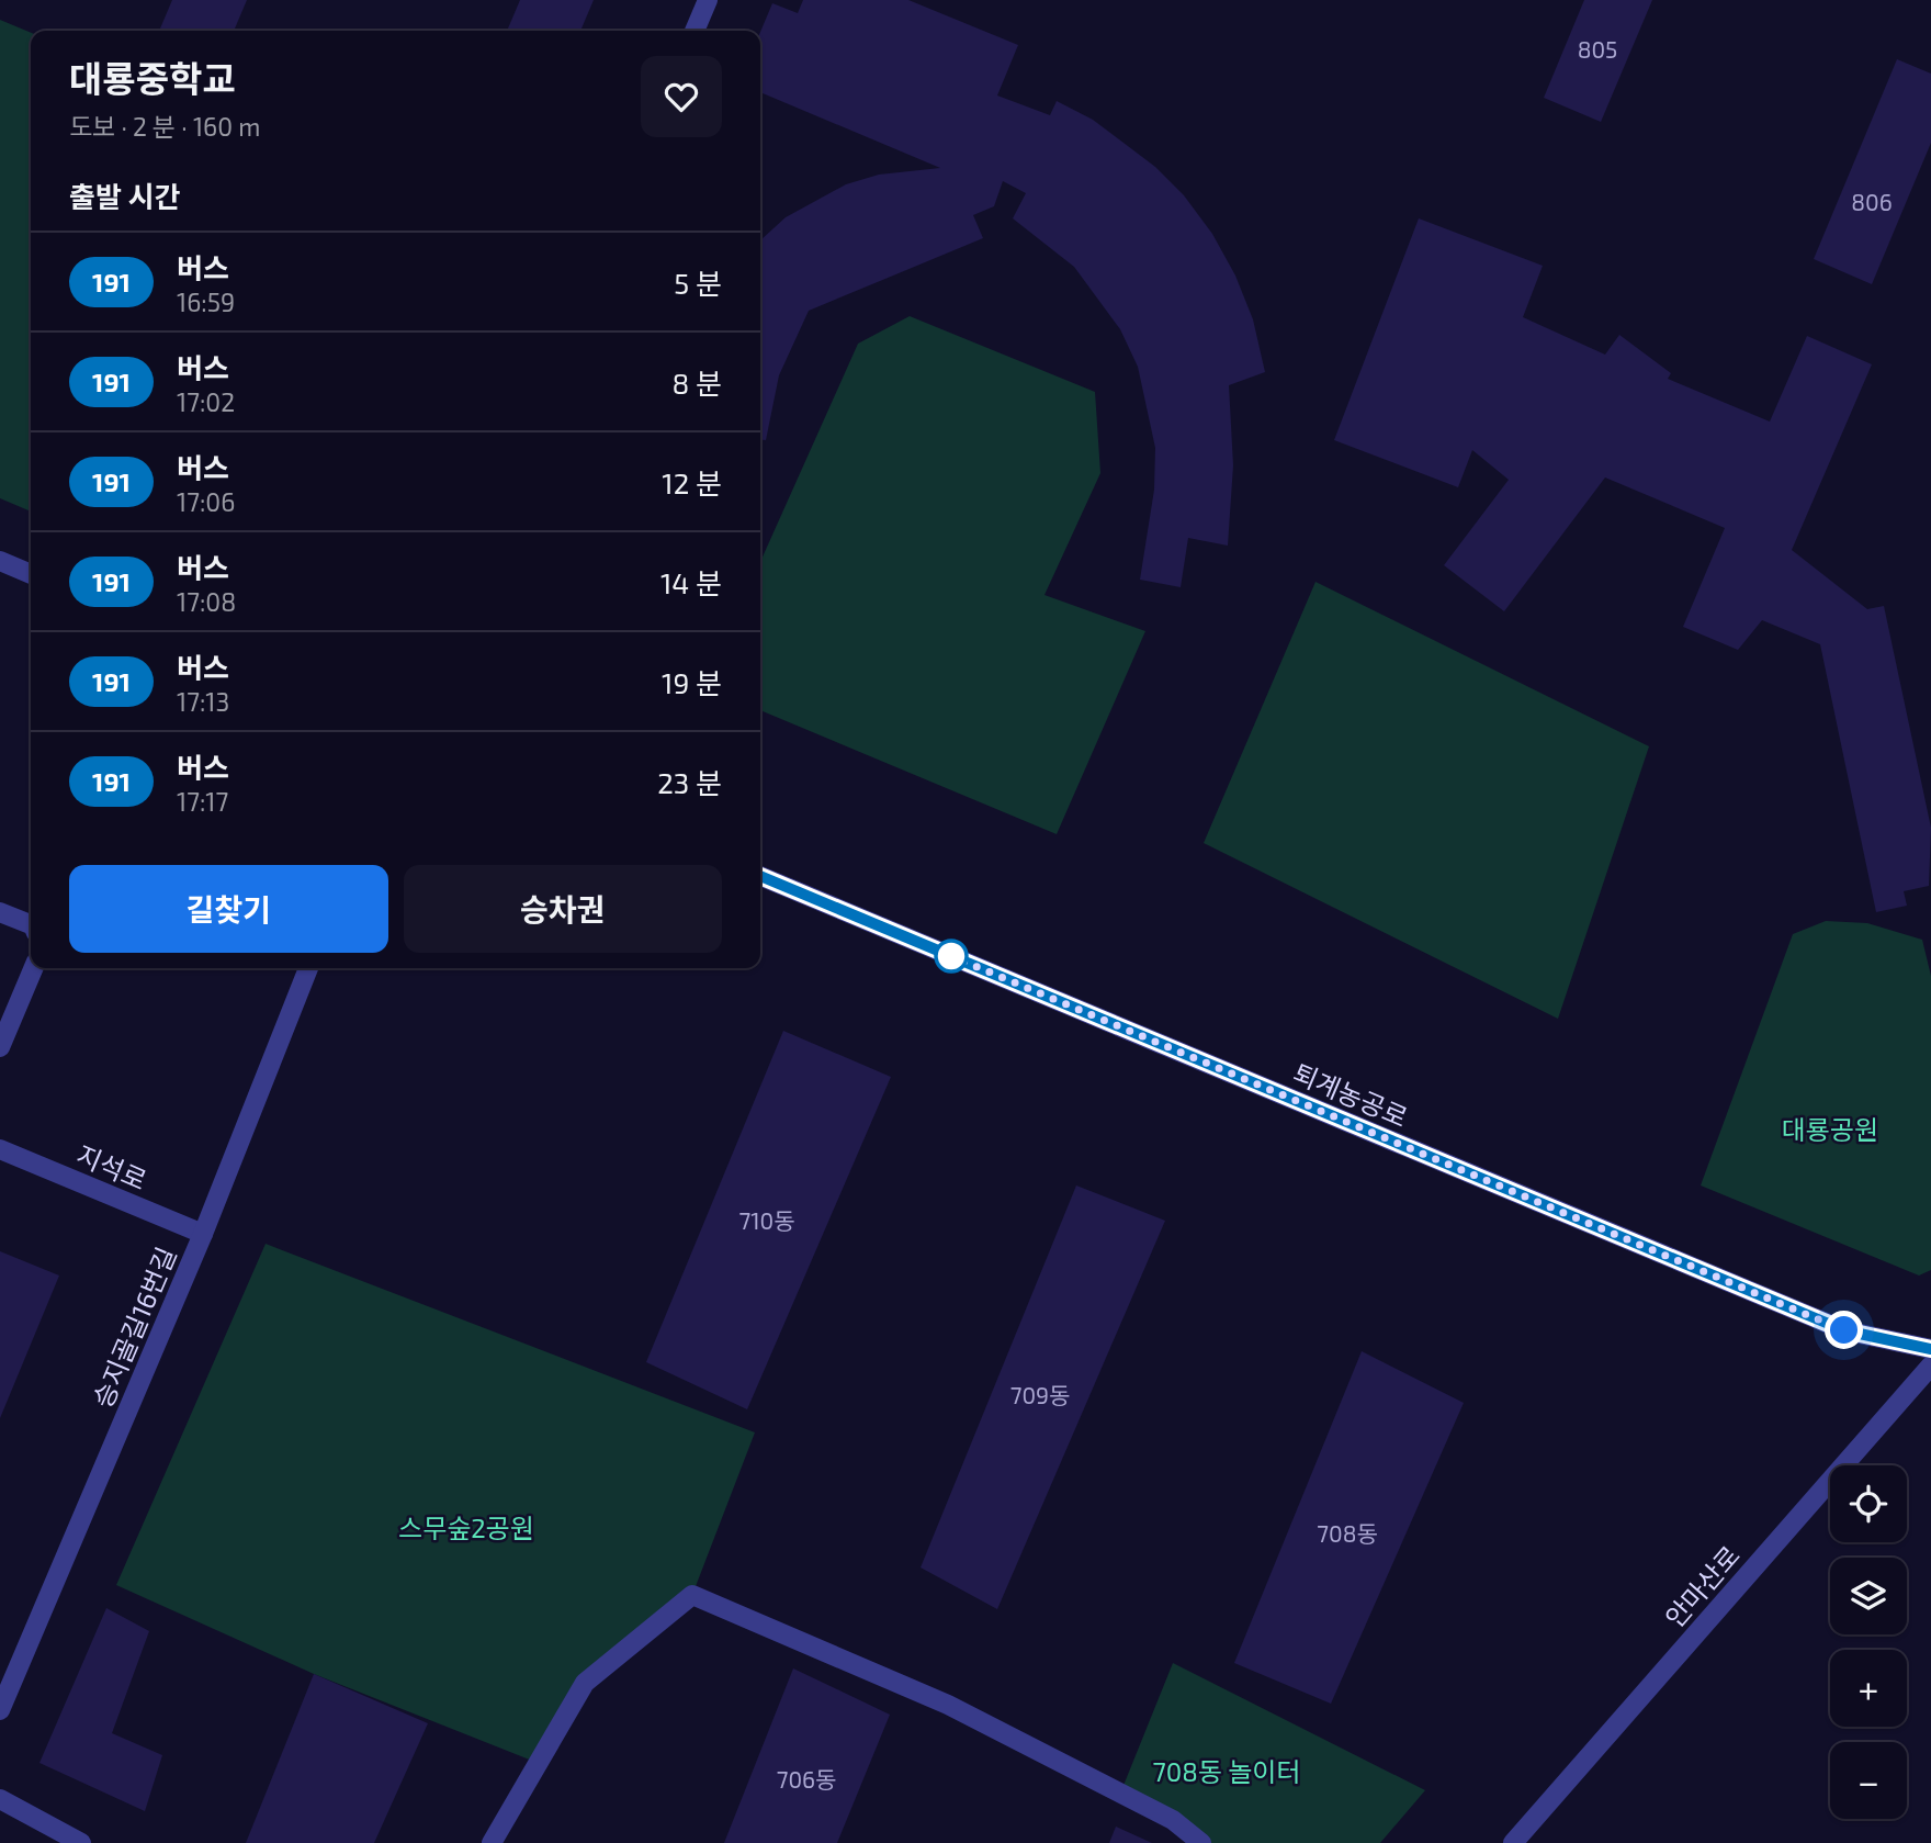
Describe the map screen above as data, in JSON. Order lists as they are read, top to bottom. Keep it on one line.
{"streets":{"street":["퇴계농공로","지석로","승지골길16번길","안마산로"]},"crossings":[["지석로","승지골길16번길"]],"parks":["대룡공원","스무숲2공원","708동 놀이터"],"lines":["bus line 191"],"house_numbers":["805","806","710동","709동","708동","706동"],"page":{"heading":[["대룡중학교","도보 · 2 분 · 160 m"],"출발 시간"],"list":[{"mark":"191","name":"버스","note":"16:59","value":"5 분"},{"mark":"191","name":"버스","note":"17:02","value":"8 분"},{"mark":"191","name":"버스","note":"17:06","value":"12 분"},{"mark":"191","name":"버스","note":"17:08","value":"14 분"},{"mark":"191","name":"버스","note":"17:13","value":"19 분"},{"mark":"191","name":"버스","note":"17:17","value":"23 분"}],"buttons":["길찾기","승차권"],"map_buttons":["+","−"]}}
